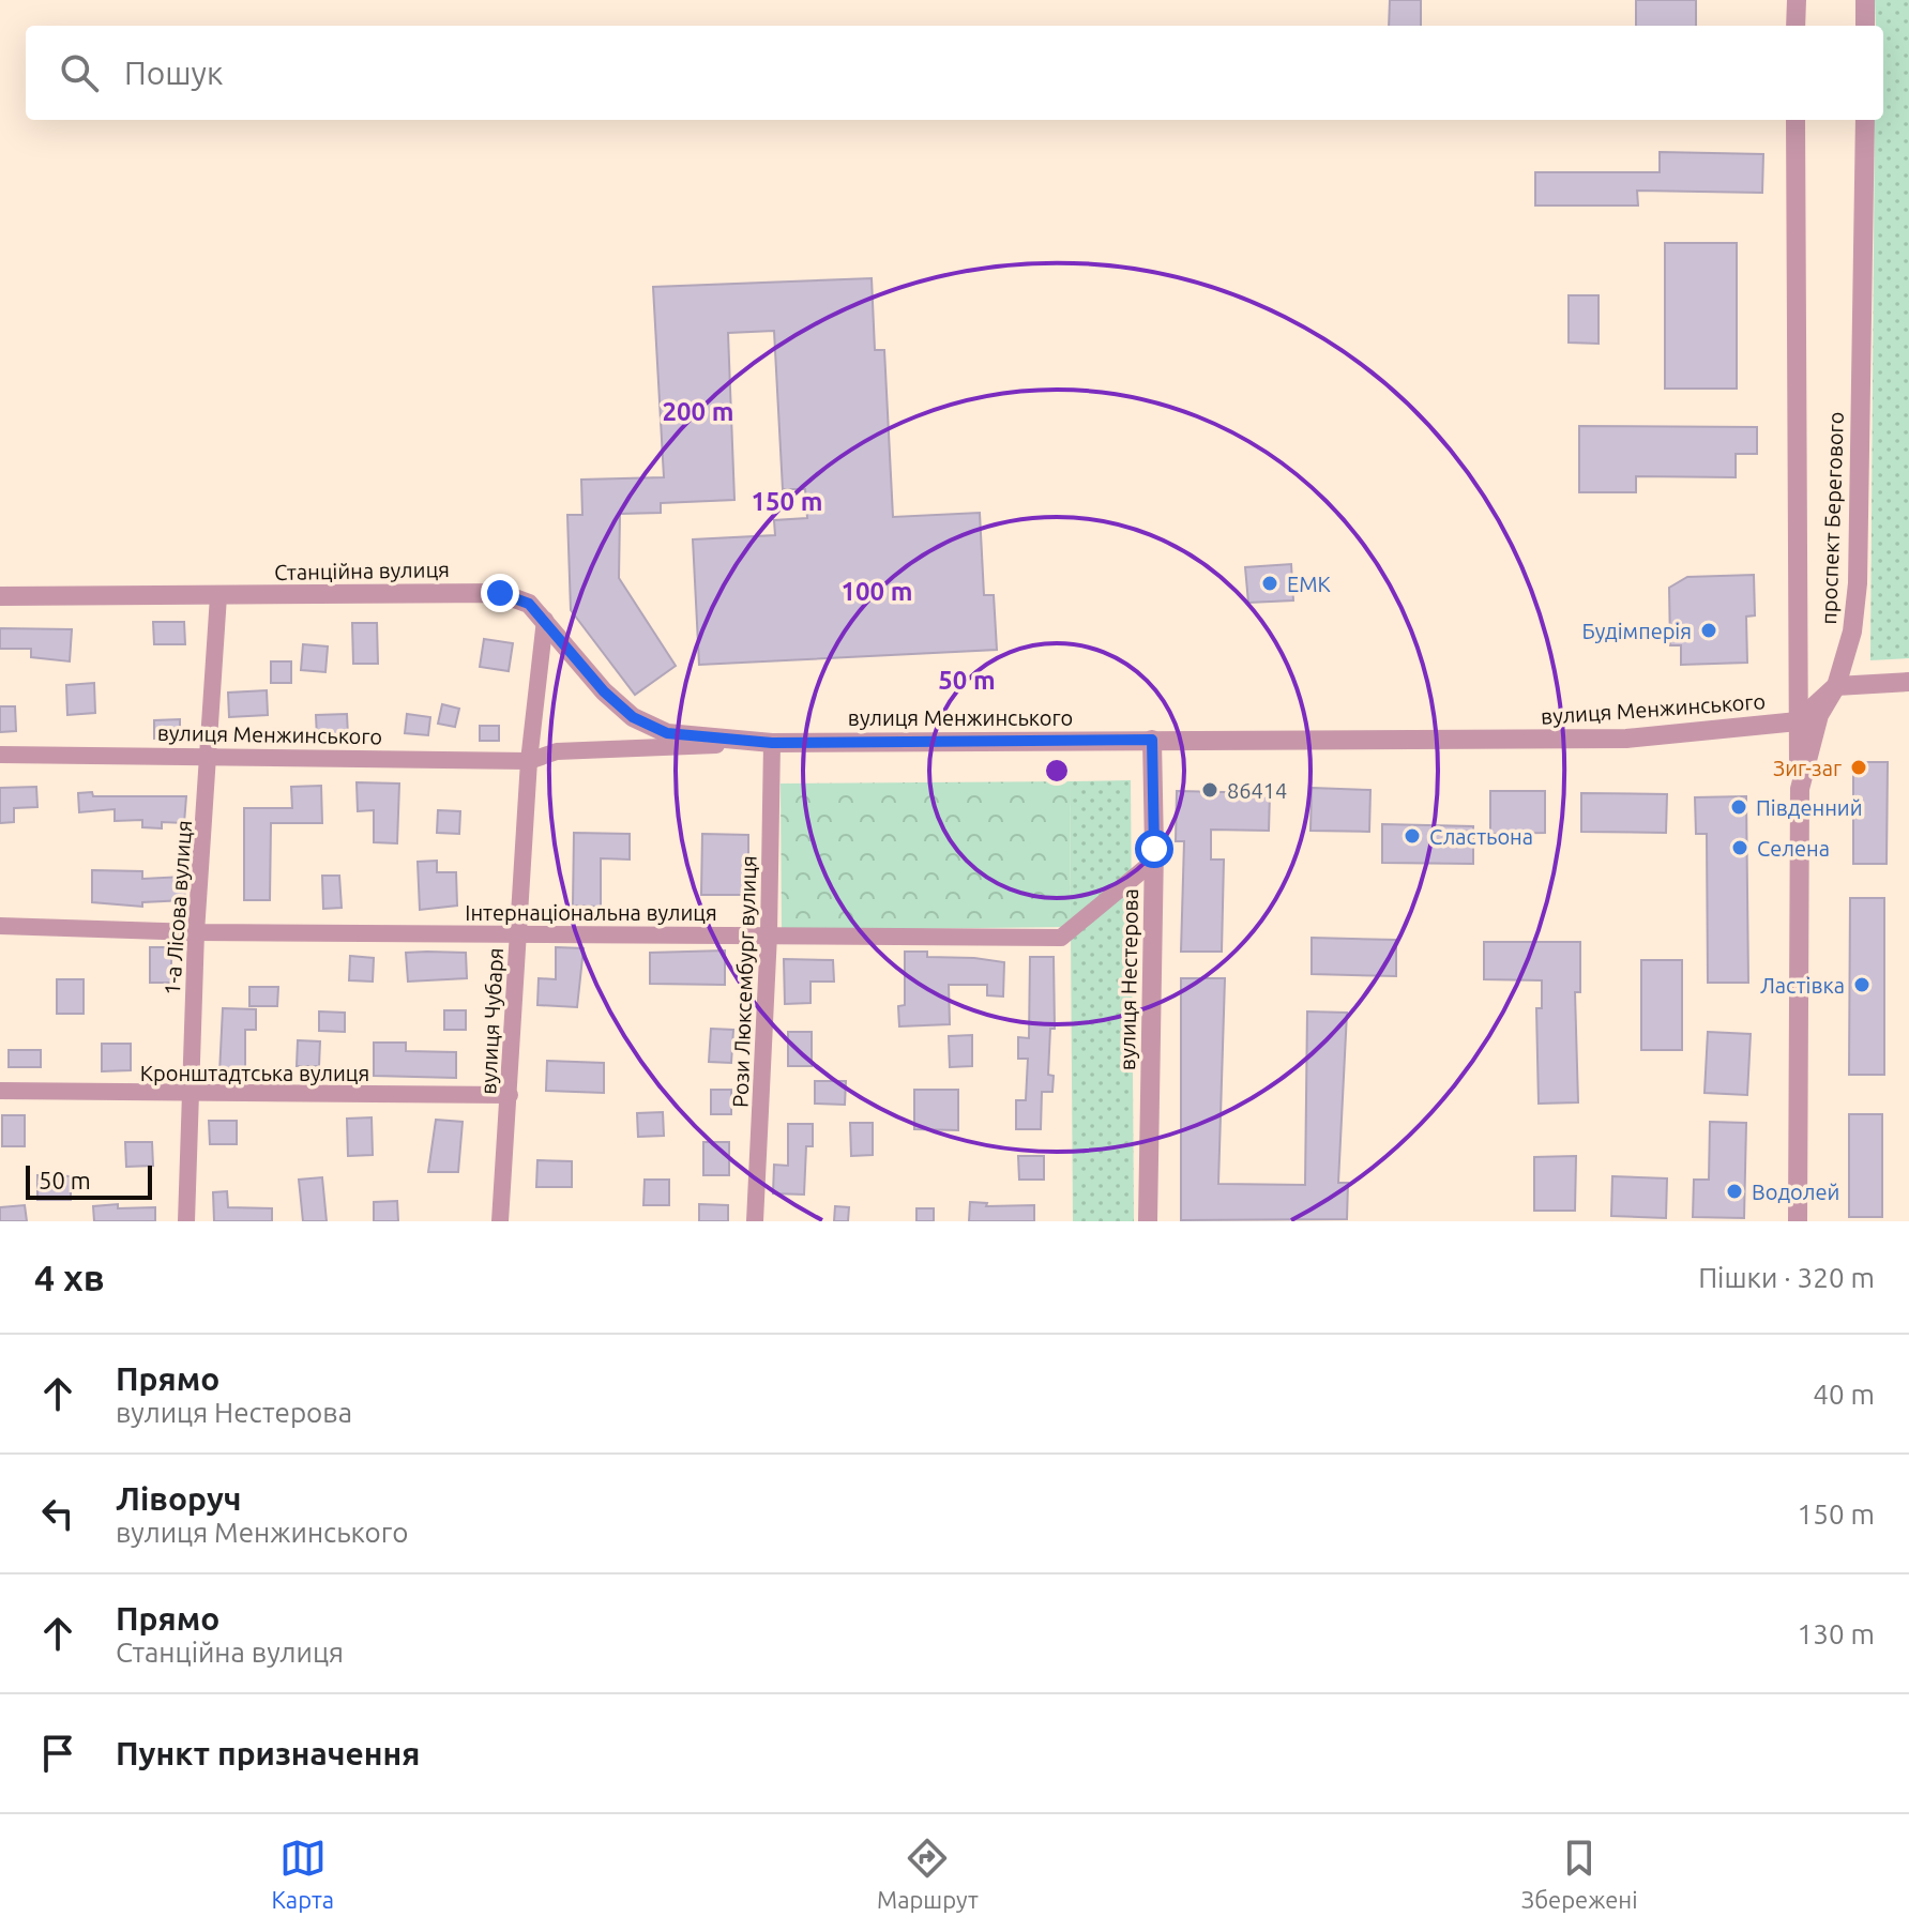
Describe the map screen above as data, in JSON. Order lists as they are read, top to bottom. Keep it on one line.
{"streets":{"street":["проспект Берегового","Станційна вулиця","вулиця Менжинського","1-а Лісова вулиця","Інтернаціональна вулиця","вулиця Нестерова","Рози Люксембург вулиця","вулиця Чубаря","Кронштадтська вулиця"]},"crossings":[["проспект Берегового","вулиця Менжинського"],["Станційна вулиця","вулиця Менжинського"],["Станційна вулиця","1-а Лісова вулиця"],["Станційна вулиця","Рози Люксембург вулиця"],["Станційна вулиця","вулиця Чубаря"],["вулиця Менжинського","1-а Лісова вулиця"],["вулиця Менжинського","вулиця Нестерова"],["вулиця Менжинського","Рози Люксембург вулиця"],["вулиця Менжинського","вулиця Чубаря"],["1-а Лісова вулиця","Інтернаціональна вулиця"],["1-а Лісова вулиця","Кронштадтська вулиця"],["Інтернаціональна вулиця","вулиця Нестерова"],["Інтернаціональна вулиця","Рози Люксембург вулиця"],["Інтернаціональна вулиця","вулиця Чубаря"],["вулиця Чубаря","Кронштадтська вулиця"]],"places":["ЕМК","Будімперія","Зиг-заг","86414","Південний","Сластьона","Селена","Ластівка","Водолей"],"scale_bar":"50 m","page":{"search":"Пошук","scale":"50 m","heading":["4 хв","Пішки · 320 m"],"list":[["Прямо","вулиця Нестерова","40 m"],["Ліворуч","вулиця Менжинського","150 m"],["Прямо","Станційна вулиця","130 m"],"Пункт призначення"],"nav":["Карта","Маршрут","Збережені"]},"rings":["200 m","150 m","100 m","50 m"]}
